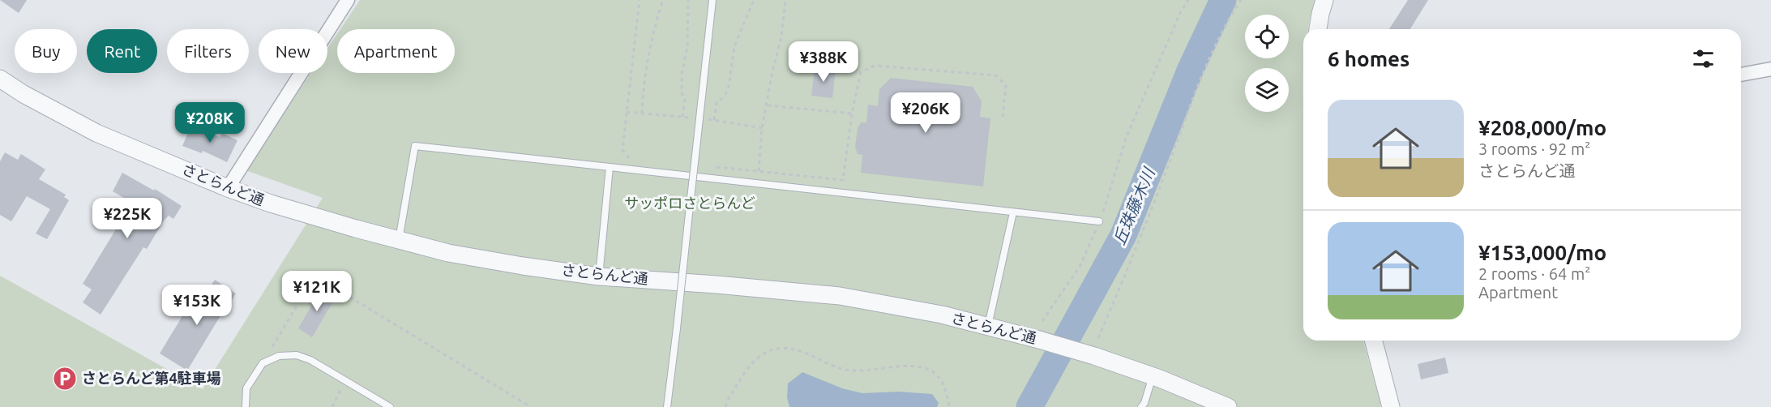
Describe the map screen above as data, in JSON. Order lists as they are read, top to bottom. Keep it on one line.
{"streets":{"street":["さとらんど通"]},"water":["丘珠藤木川"],"parks":["サッポロさとらんど"],"places":{"parking":["さとらんど第4駐車場"]},"page":{"chip":["Buy","Rent","Filters","New","Apartment"],"heading":"6 homes","price":["¥388K","¥206K","¥208K","¥225K","¥121K","¥153K"],"list":[{"name":"¥208,000/mo","note":"3 rooms · 92 m² · さとらんど通"},{"name":"¥153,000/mo","note":"2 rooms · 64 m² · Apartment"}]}}
